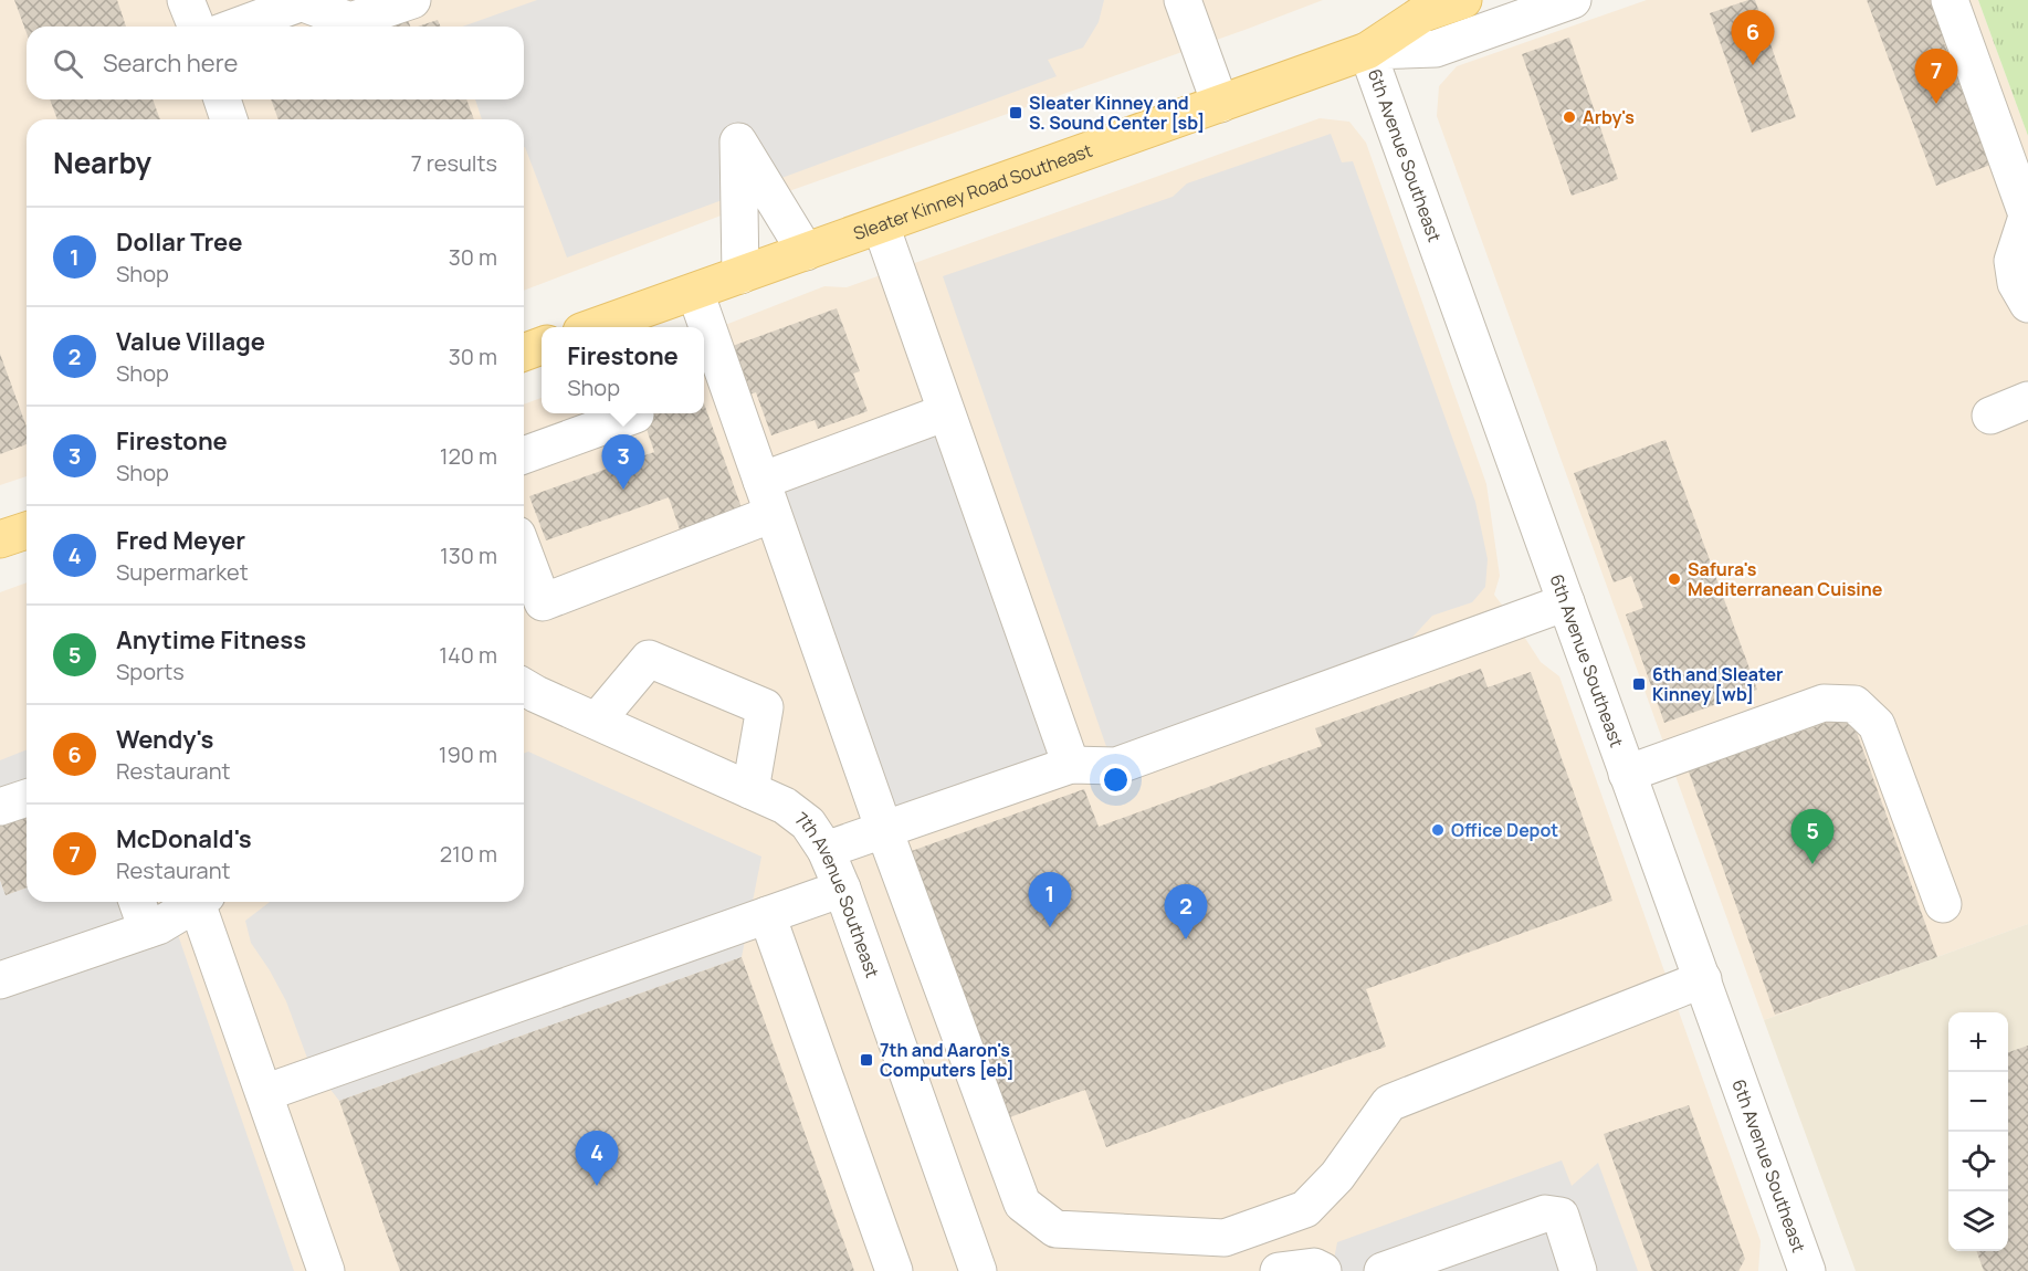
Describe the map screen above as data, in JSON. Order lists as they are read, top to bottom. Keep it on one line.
{"streets":{"main road":["Sleater Kinney Road Southeast"],"street":["6th Avenue Southeast","7th Avenue Southeast"]},"crossings":[["6th Avenue Southeast","Sleater Kinney Road Southeast"]],"places":{"transit":["Sleater Kinney and S. Sound Center [sb]","6th and Sleater Kinney [wb]","7th and Aaron's Computers [eb]"],"other":["Arby's","Safura's Mediterranean Cuisine","Office Depot"]},"page":{"pins":["6","7","3","5","1","2","4"],"search":"Search here","heading":["Nearby","7 results"],"list":[{"mark":"1","name":"Dollar Tree","note":"Shop","value":"30 m"},{"mark":"2","name":"Value Village","note":"Shop","value":"30 m"},{"mark":"3","name":"Firestone","note":"Shop","value":"120 m"},{"mark":"4","name":"Fred Meyer","note":"Supermarket","value":"130 m"},{"mark":"5","name":"Anytime Fitness","note":"Sports","value":"140 m"},{"mark":"6","name":"Wendy's","note":"Restaurant","value":"190 m"},{"mark":"7","name":"McDonald's","note":"Restaurant","value":"210 m"}],"popup":["Firestone","Shop"],"map_buttons":["+","−"]}}
